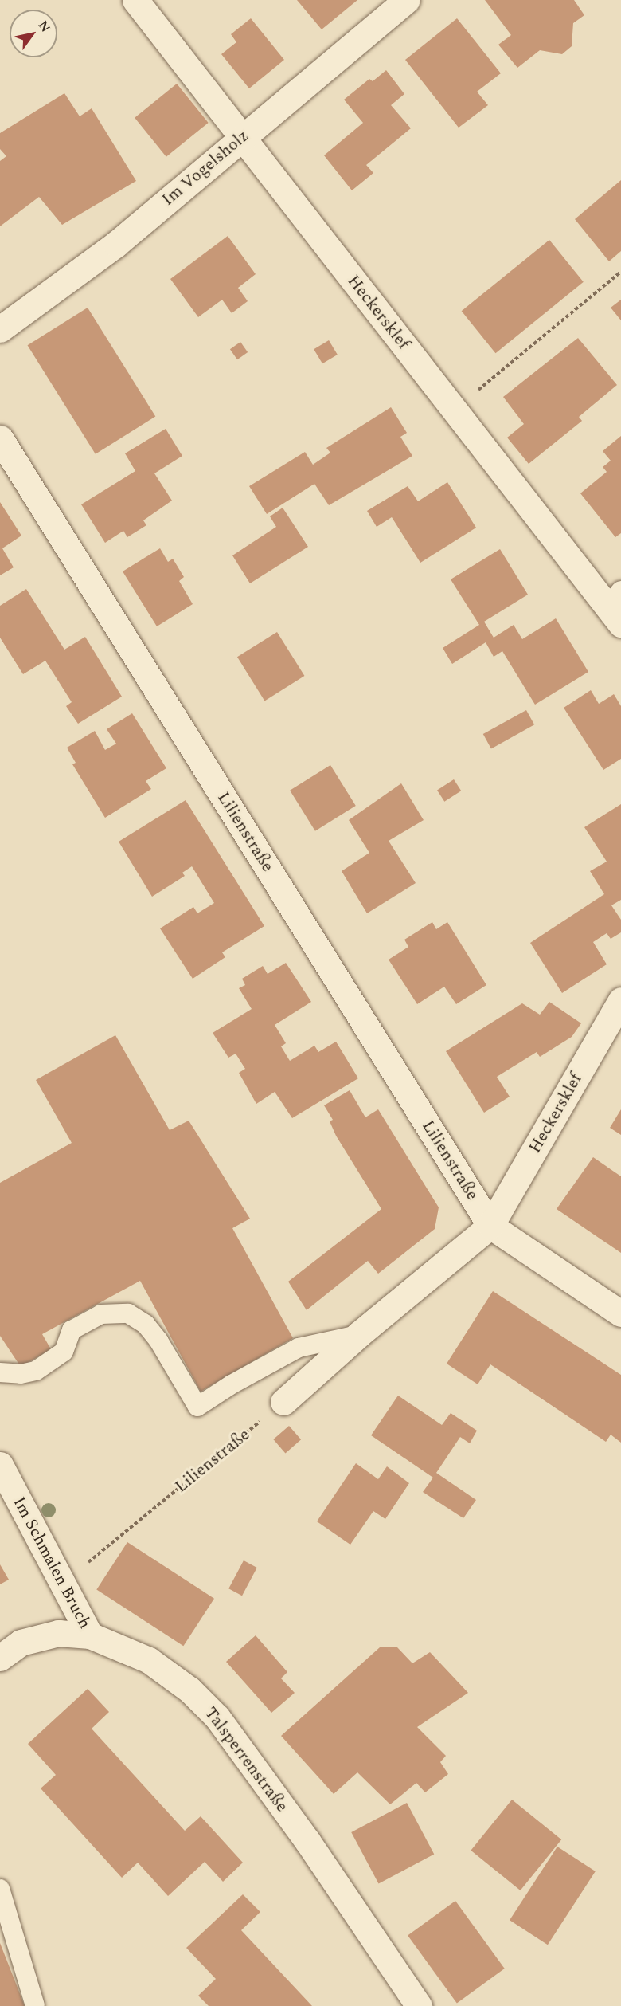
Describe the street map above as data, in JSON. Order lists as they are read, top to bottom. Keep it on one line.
{"streets":{"street":["Im Vogelsholz","Heckersklef","Lilienstraße","Im Schmalen Bruch","Talsperrenstraße"]},"crossings":[["Im Vogelsholz","Heckersklef"],["Heckersklef","Lilienstraße"],["Lilienstraße","Im Schmalen Bruch"],["Im Schmalen Bruch","Talsperrenstraße"]],"north":"top right"}
